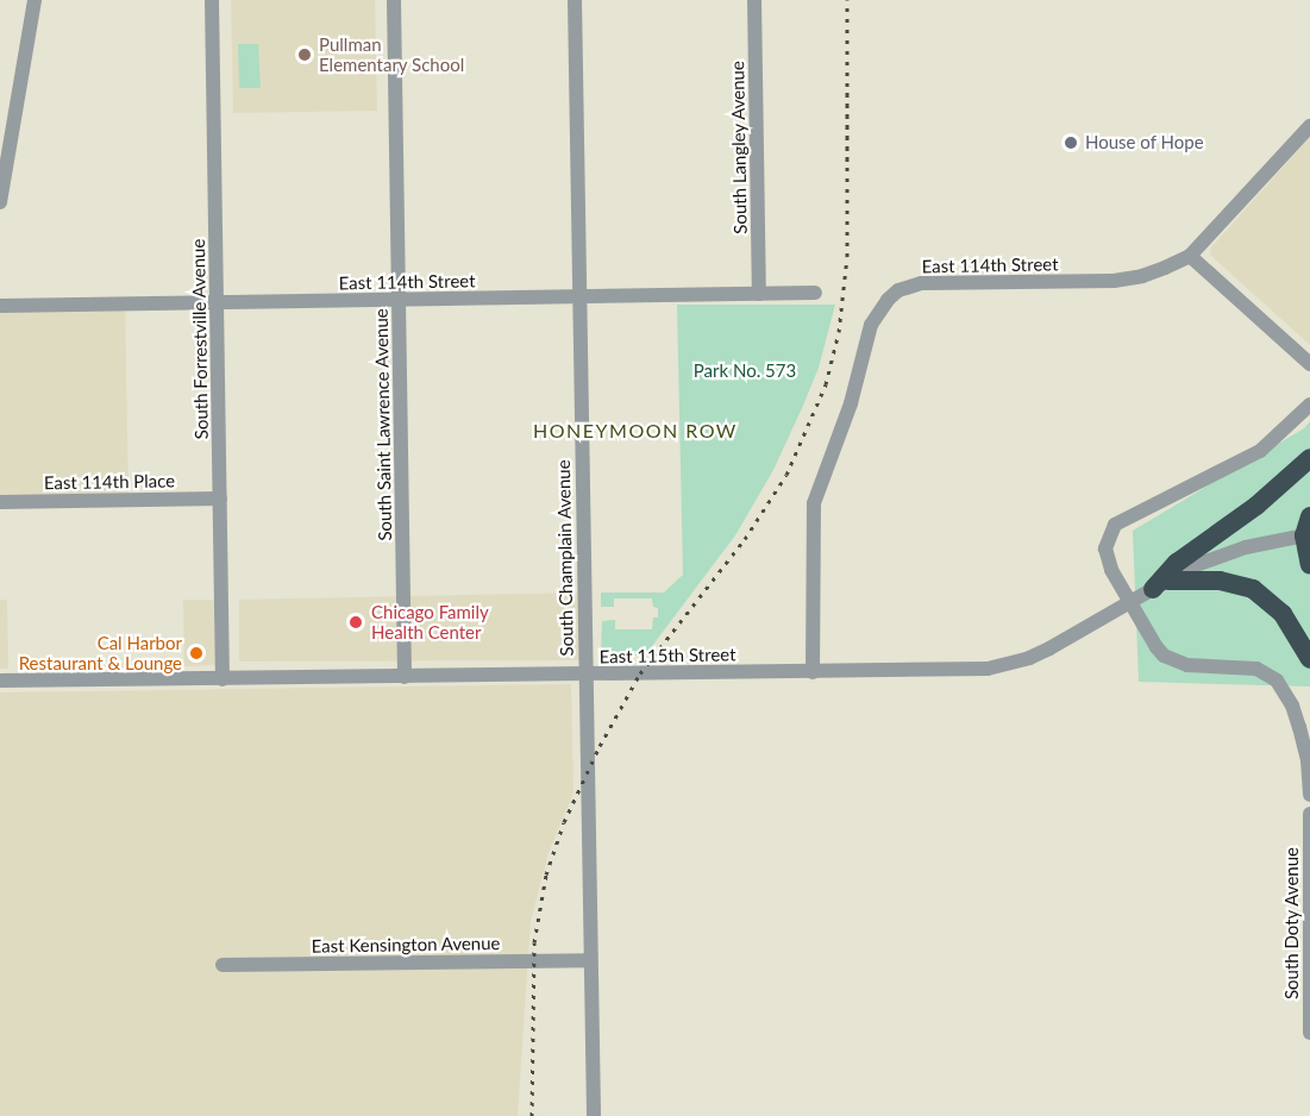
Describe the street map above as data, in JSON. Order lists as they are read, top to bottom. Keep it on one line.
{"streets":{"street":["South Langley Avenue","East 114th Street","South Forrestville Avenue","South Saint Lawrence Avenue","East 114th Place","South Champlain Avenue","East 115th Street","South Doty Avenue","East Kensington Avenue"]},"crossings":[["South Langley Avenue","East 114th Street"],["East 114th Street","South Forrestville Avenue"],["East 114th Street","South Saint Lawrence Avenue"],["East 114th Street","South Champlain Avenue"],["East 114th Street","East 115th Street"],["South Forrestville Avenue","East 114th Place"],["South Forrestville Avenue","East 115th Street"],["South Saint Lawrence Avenue","East 115th Street"],["South Champlain Avenue","East 115th Street"],["South Champlain Avenue","East Kensington Avenue"]],"districts":["HONEYMOON ROW"],"parks":["Park No. 573"],"places":["Pullman Elementary School","House of Hope","Chicago Family Health Center","Cal Harbor Restaurant & Lounge"]}
